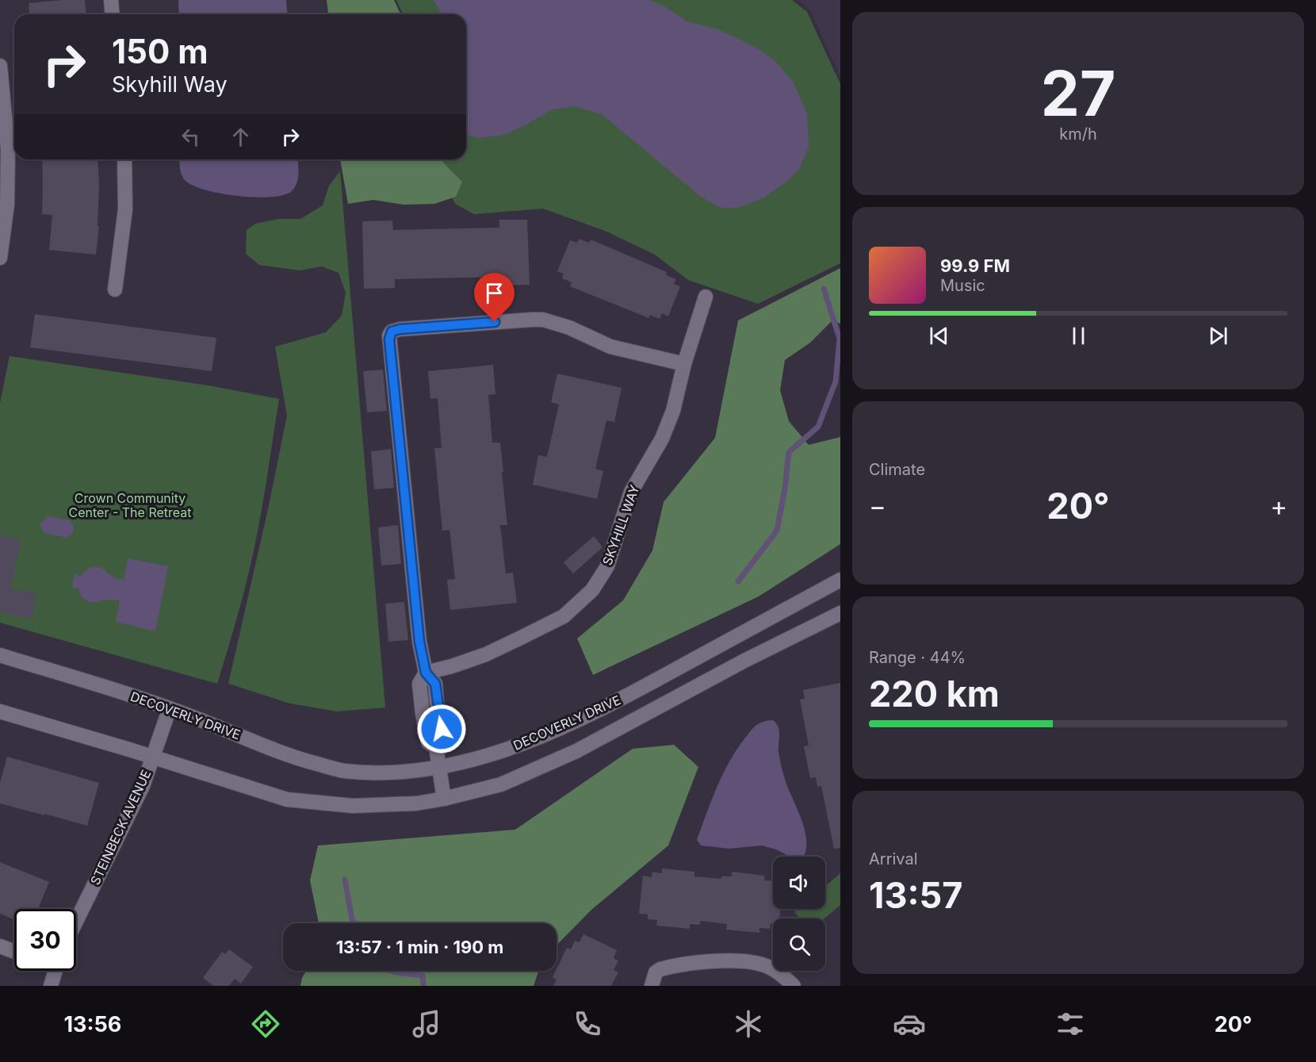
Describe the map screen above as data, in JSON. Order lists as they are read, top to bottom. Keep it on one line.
{"streets":{"street":["SKYHILL WAY","DECOVERLY DRIVE","STEINBECK AVENUE"]},"crossings":[["DECOVERLY DRIVE","STEINBECK AVENUE"]],"parks":["Crown Community Center - The Retreat"],"page":{"tile":[["27","km/h"],"Climate",["Range · 44%","220 km"],["Arrival","13:57"]],"turn":["150 m","Skyhill Way"],"song":["99.9 FM","Music"],"heat":["−","20°","+"],"limit":"30","trip":"13:57 · 1 min · 190 m","tabs":["13:56","20°"]}}
